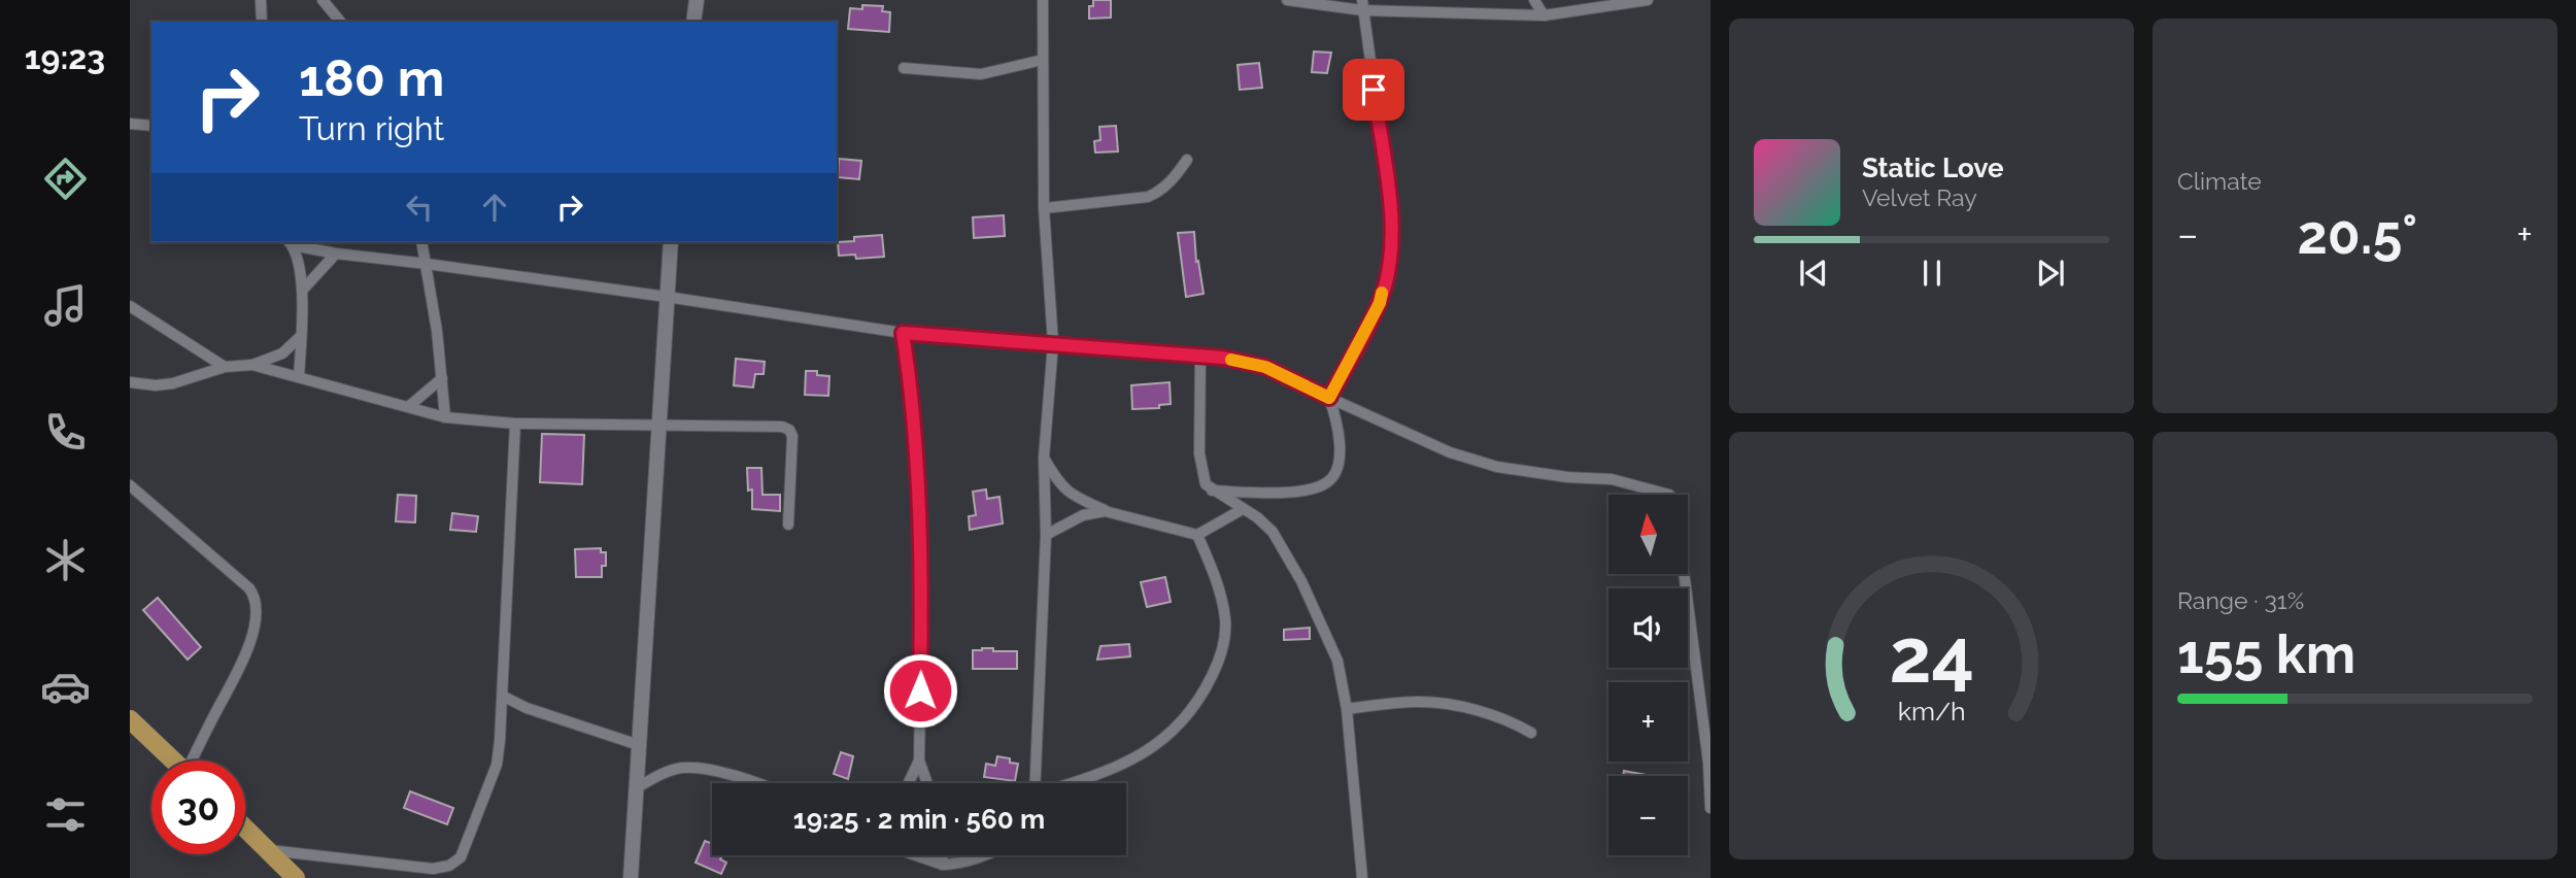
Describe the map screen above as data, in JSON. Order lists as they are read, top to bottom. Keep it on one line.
{"north":"top","page":{"tabs":"19:23","tile":["Climate",["Range · 31%","155 km"]],"turn":["180 m","Turn right"],"song":["Static Love","Velvet Ray"],"heat":["−","20.5°","+"],"map_buttons":["+","−"],"limit":"30","trip":"19:25 · 2 min · 560 m","gauge":["24","km/h"]}}
